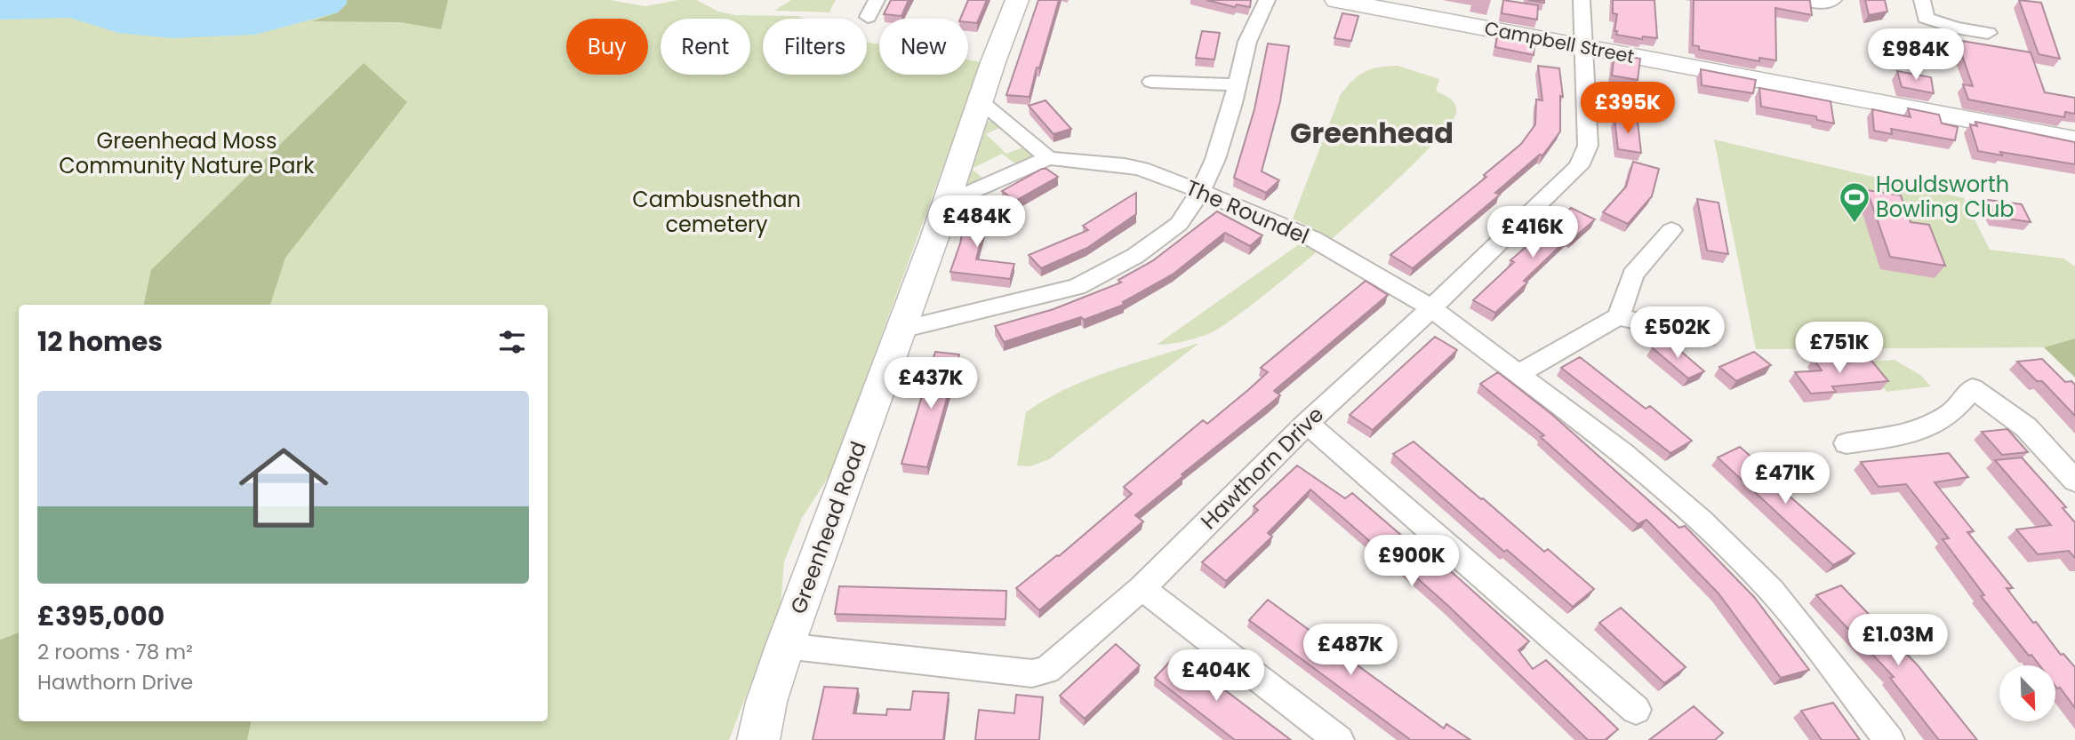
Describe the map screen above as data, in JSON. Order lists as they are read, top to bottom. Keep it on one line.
{"streets":{"street":["Campbell Street","The Roundel","Hawthorn Drive","Greenhead Road"]},"crossings":[["Campbell Street","Hawthorn Drive"],["The Roundel","Hawthorn Drive"],["The Roundel","Greenhead Road"],["Hawthorn Drive","Greenhead Road"]],"districts":["Greenhead"],"parks":["Greenhead Moss Community Nature Park","Cambusnethan cemetery"],"places":{"sports":["Houldsworth Bowling Club"]},"north":"bottom right","page":{"chip":["Buy","Rent","Filters","New"],"price":["£984K","£395K","£484K","£416K","£502K","£751K","£437K","£471K","£900K","£1.03M","£487K","£404K"],"heading":"12 homes","list":[{"name":"£395,000","note":"2 rooms · 78 m² · Hawthorn Drive"}]}}
